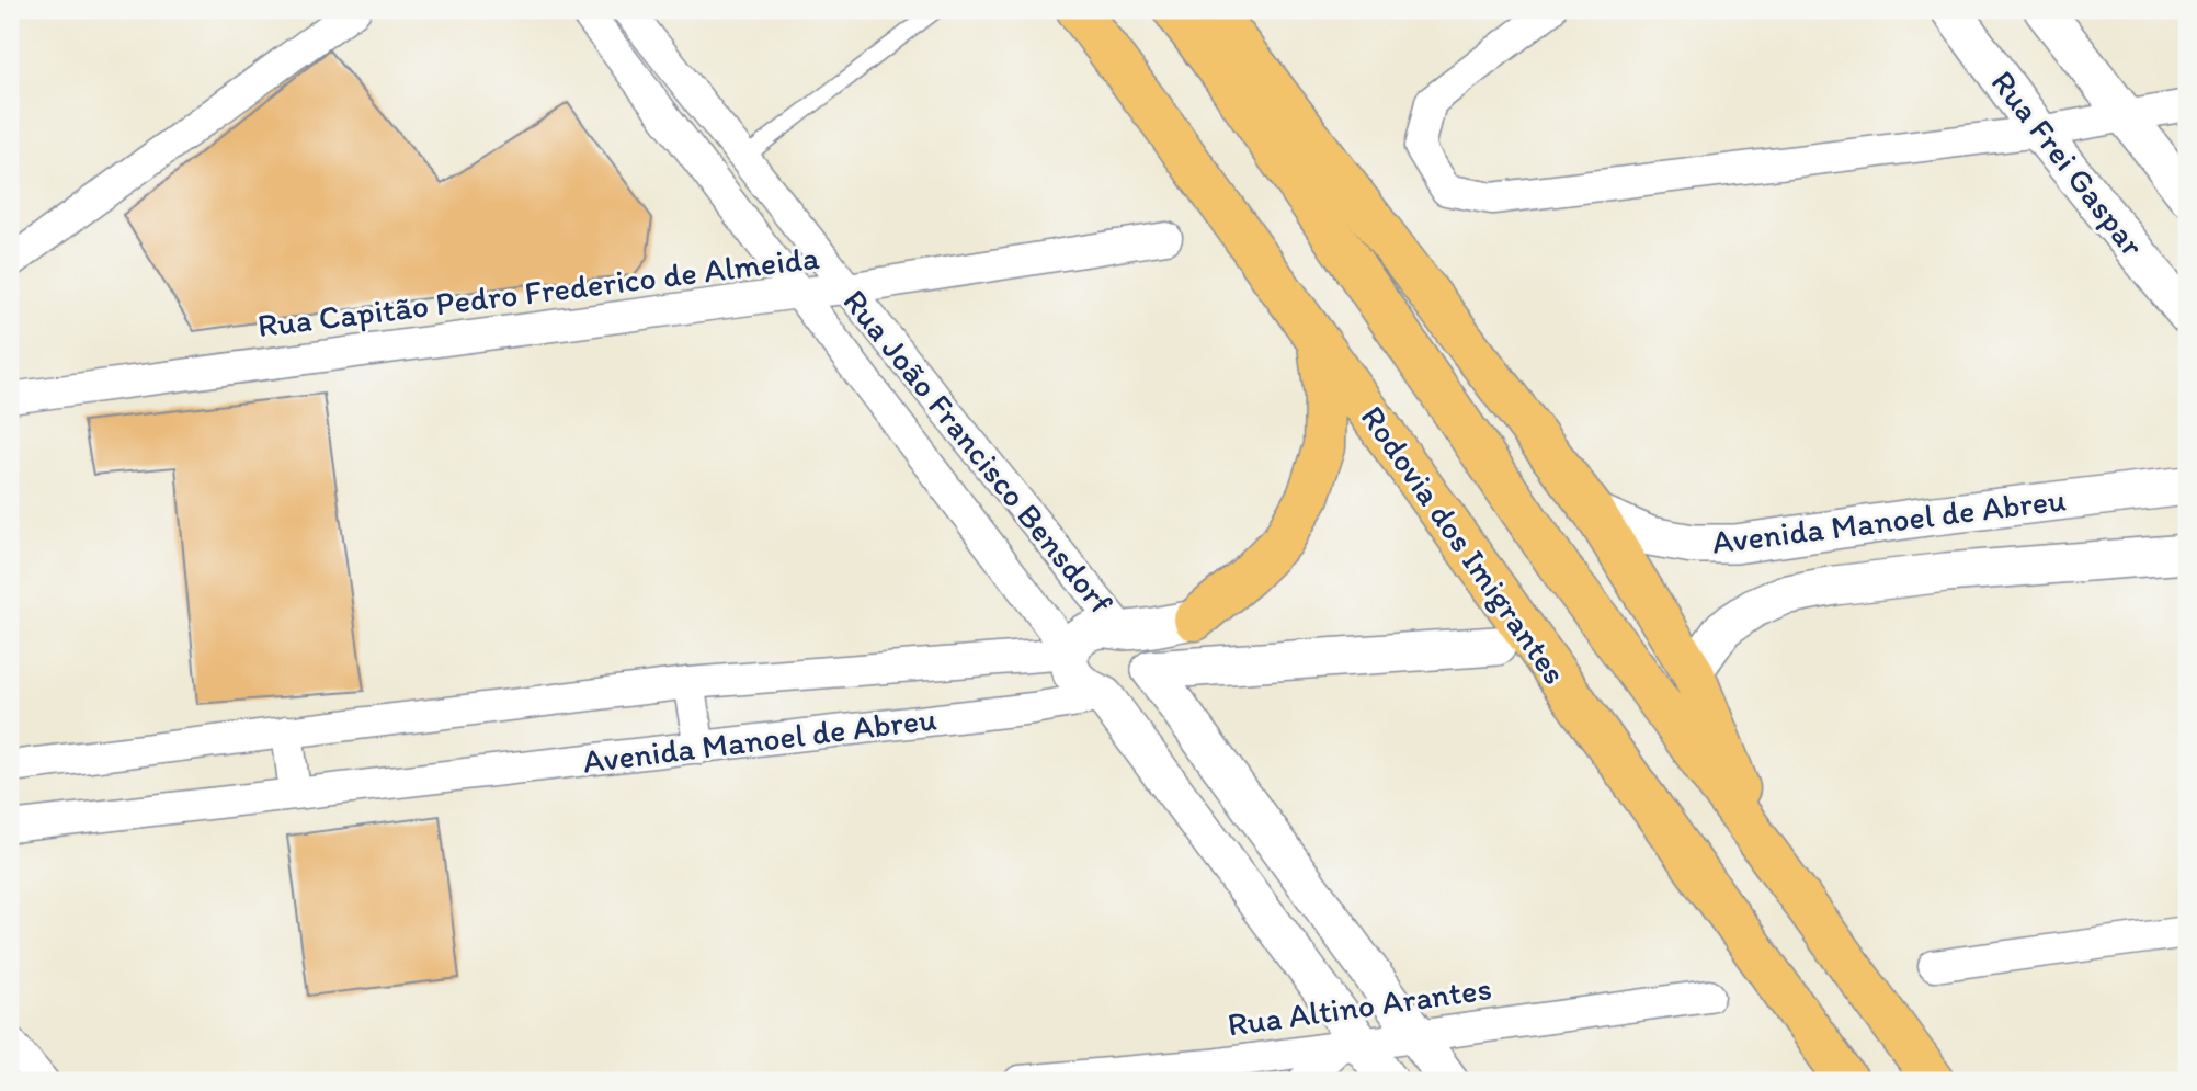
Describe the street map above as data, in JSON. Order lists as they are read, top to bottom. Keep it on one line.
{"streets":{"highway":["Rodovia dos Imigrantes"],"street":["Rua Frei Gaspar","Rua Capitão Pedro Frederico de Almeida","Rua João Francisco Bensdorf","Avenida Manoel de Abreu","Rua Altino Arantes"]},"crossings":[["Rua Capitão Pedro Frederico de Almeida","Rua João Francisco Bensdorf"],["Rua João Francisco Bensdorf","Avenida Manoel de Abreu"],["Rua João Francisco Bensdorf","Rua Altino Arantes"]]}
